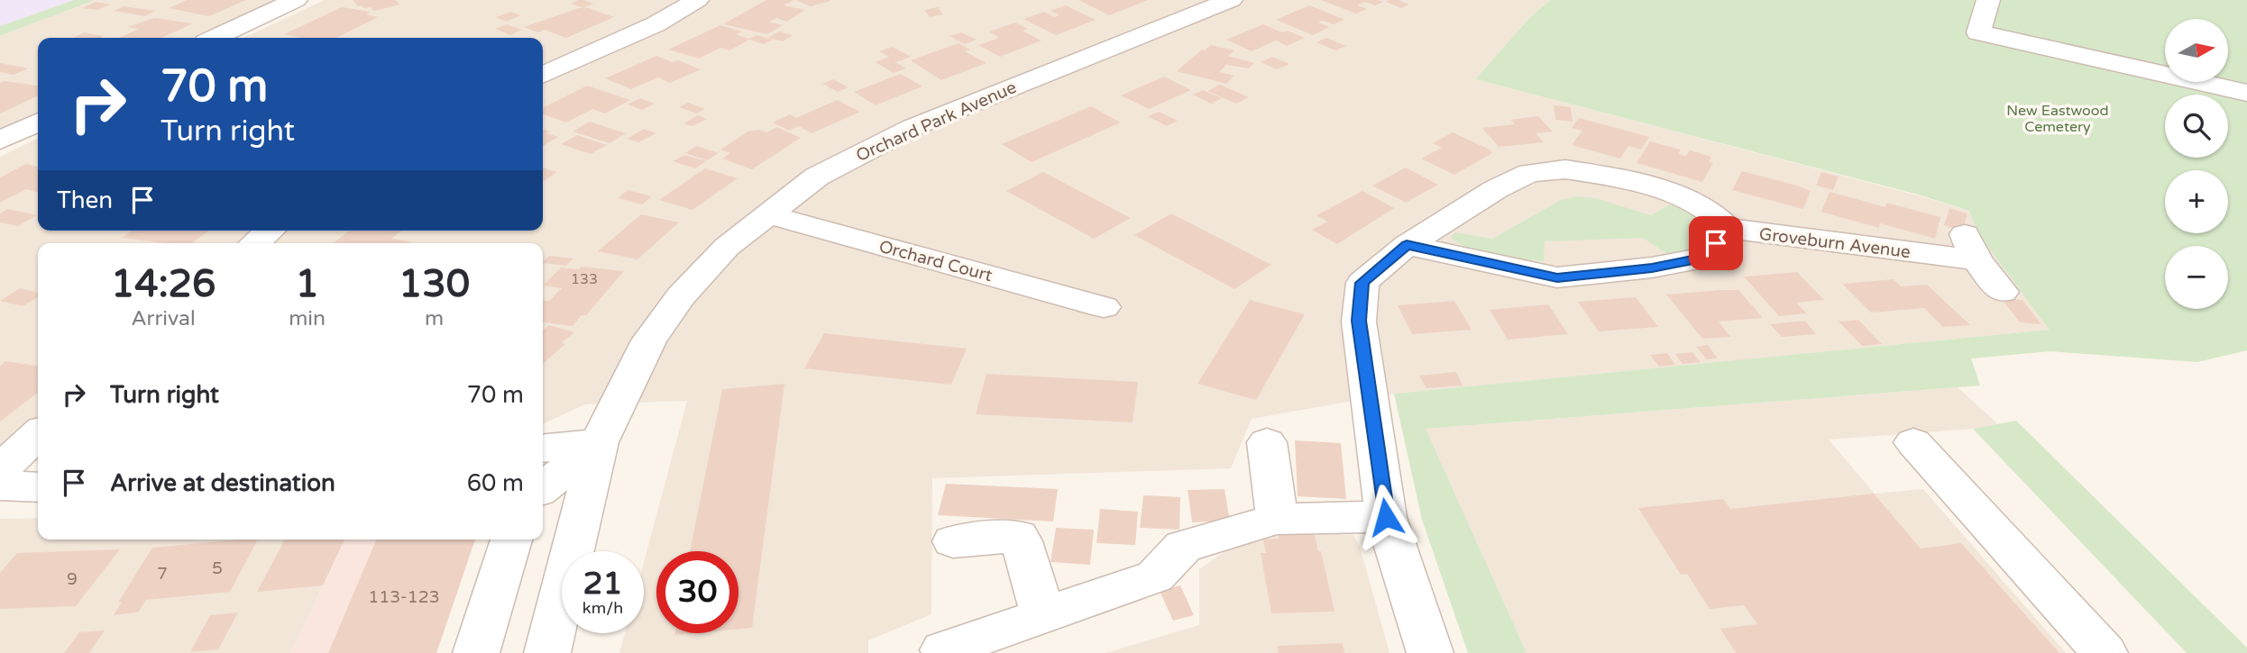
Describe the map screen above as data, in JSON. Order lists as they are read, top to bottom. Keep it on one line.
{"streets":{"street":["Orchard Park Avenue","Groveburn Avenue","Orchard Court"]},"crossings":[["Orchard Park Avenue","Orchard Court"]],"parks":["New Eastwood Cemetery"],"house_numbers":["133","5","7","9","113-123"],"north":"right","page":{"map_buttons":["+","−"],"turn":["70 m","Turn right"],"then":"Then","eta":["14:26","Arrival","1","min","130","m"],"list":[{"name":"Turn right","value":"70 m"},{"name":"Arrive at destination","value":"60 m"}],"speed":"21 km/h","limit":"30"}}
